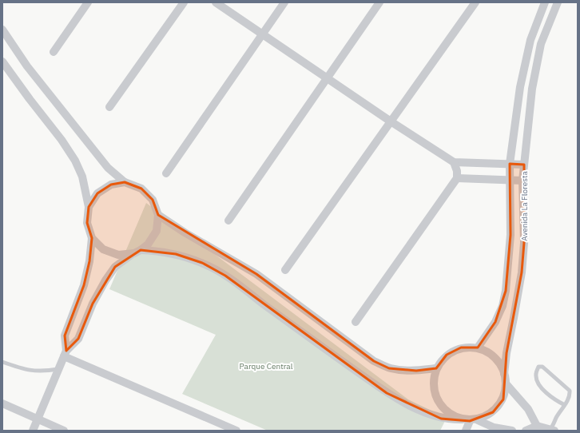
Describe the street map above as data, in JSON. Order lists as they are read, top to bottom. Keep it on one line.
{"streets":{"street":["Avenida La Floresta"]},"parks":["Parque Central"]}
